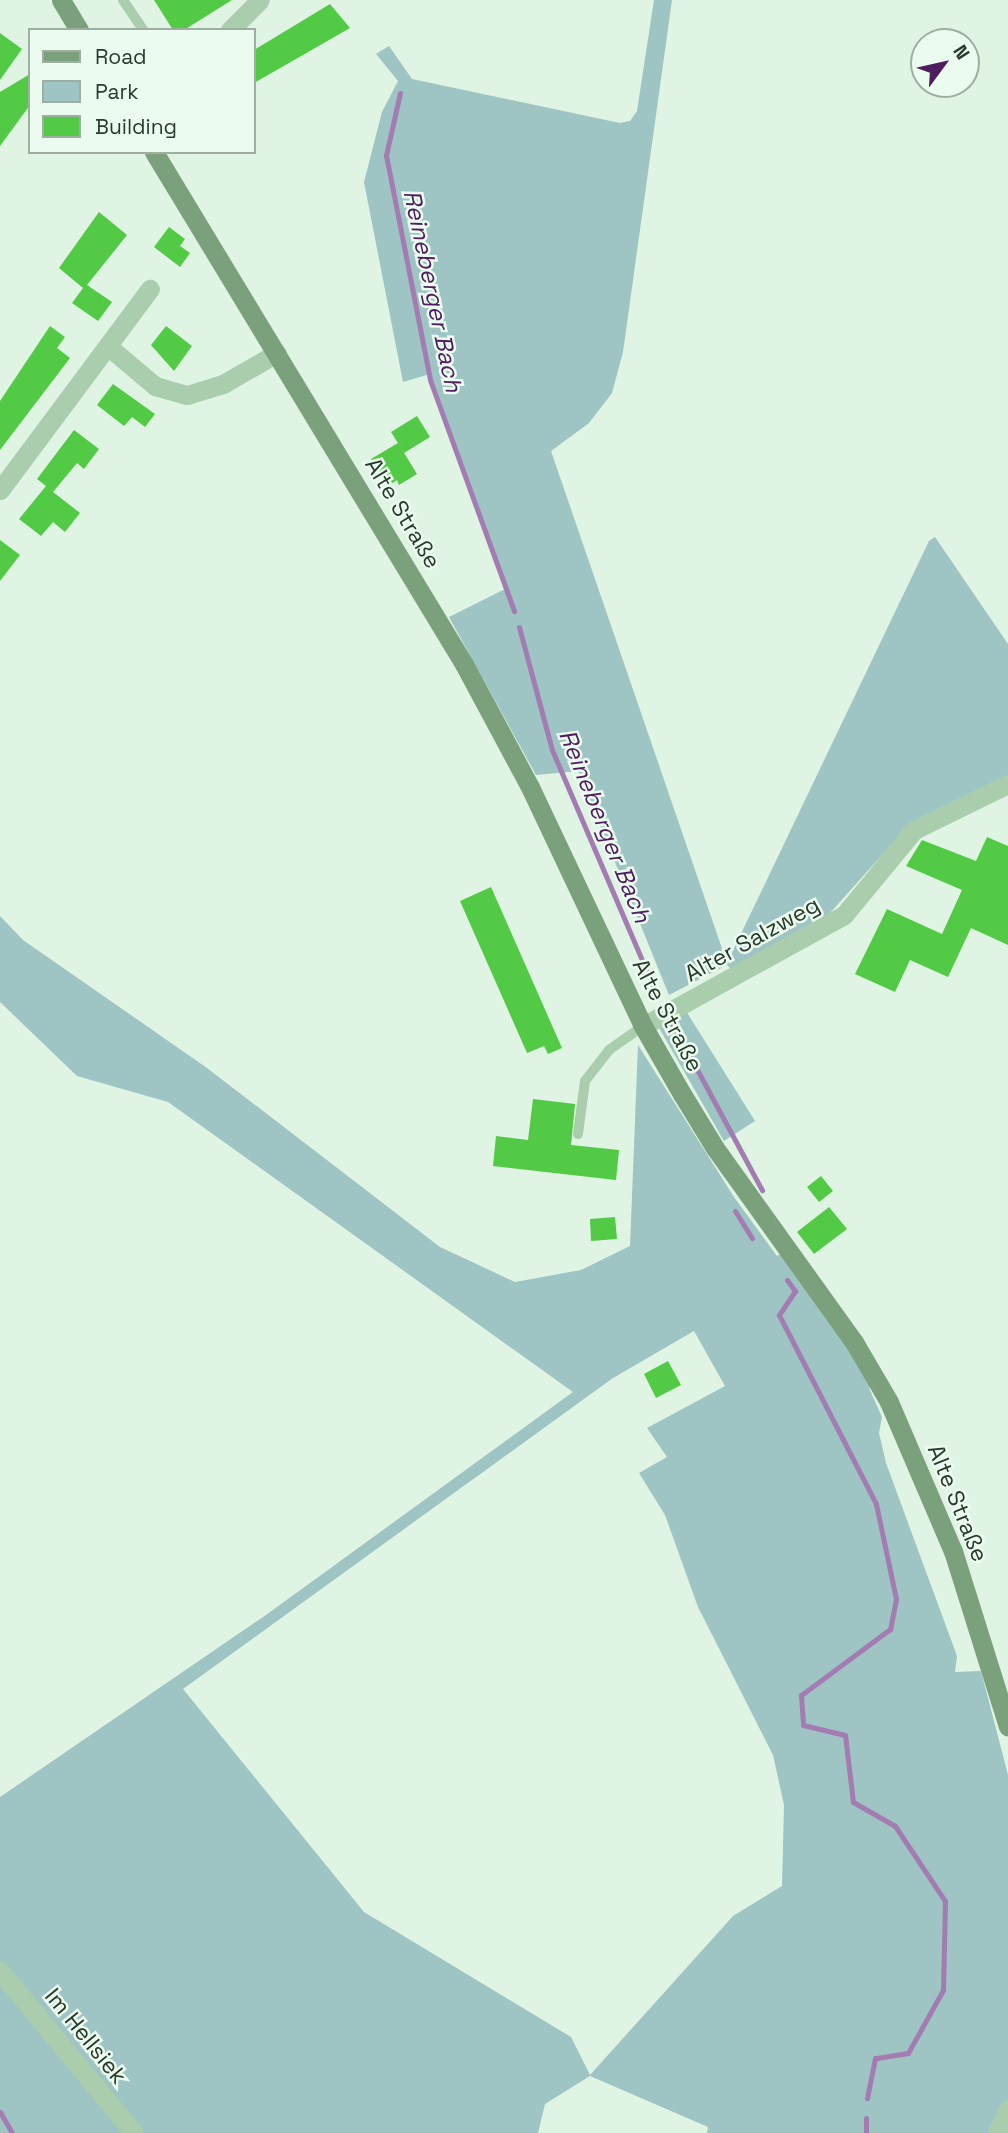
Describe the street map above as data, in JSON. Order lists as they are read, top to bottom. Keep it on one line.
{"streets":{"main road":["Alte Straße"],"street":["Alter Salzweg","Im Hellsiek"]},"crossings":[["Alte Straße","Alter Salzweg"]],"water":["Reineberger Bach"],"legend":["Road","Park","Building"],"north":"top right"}
